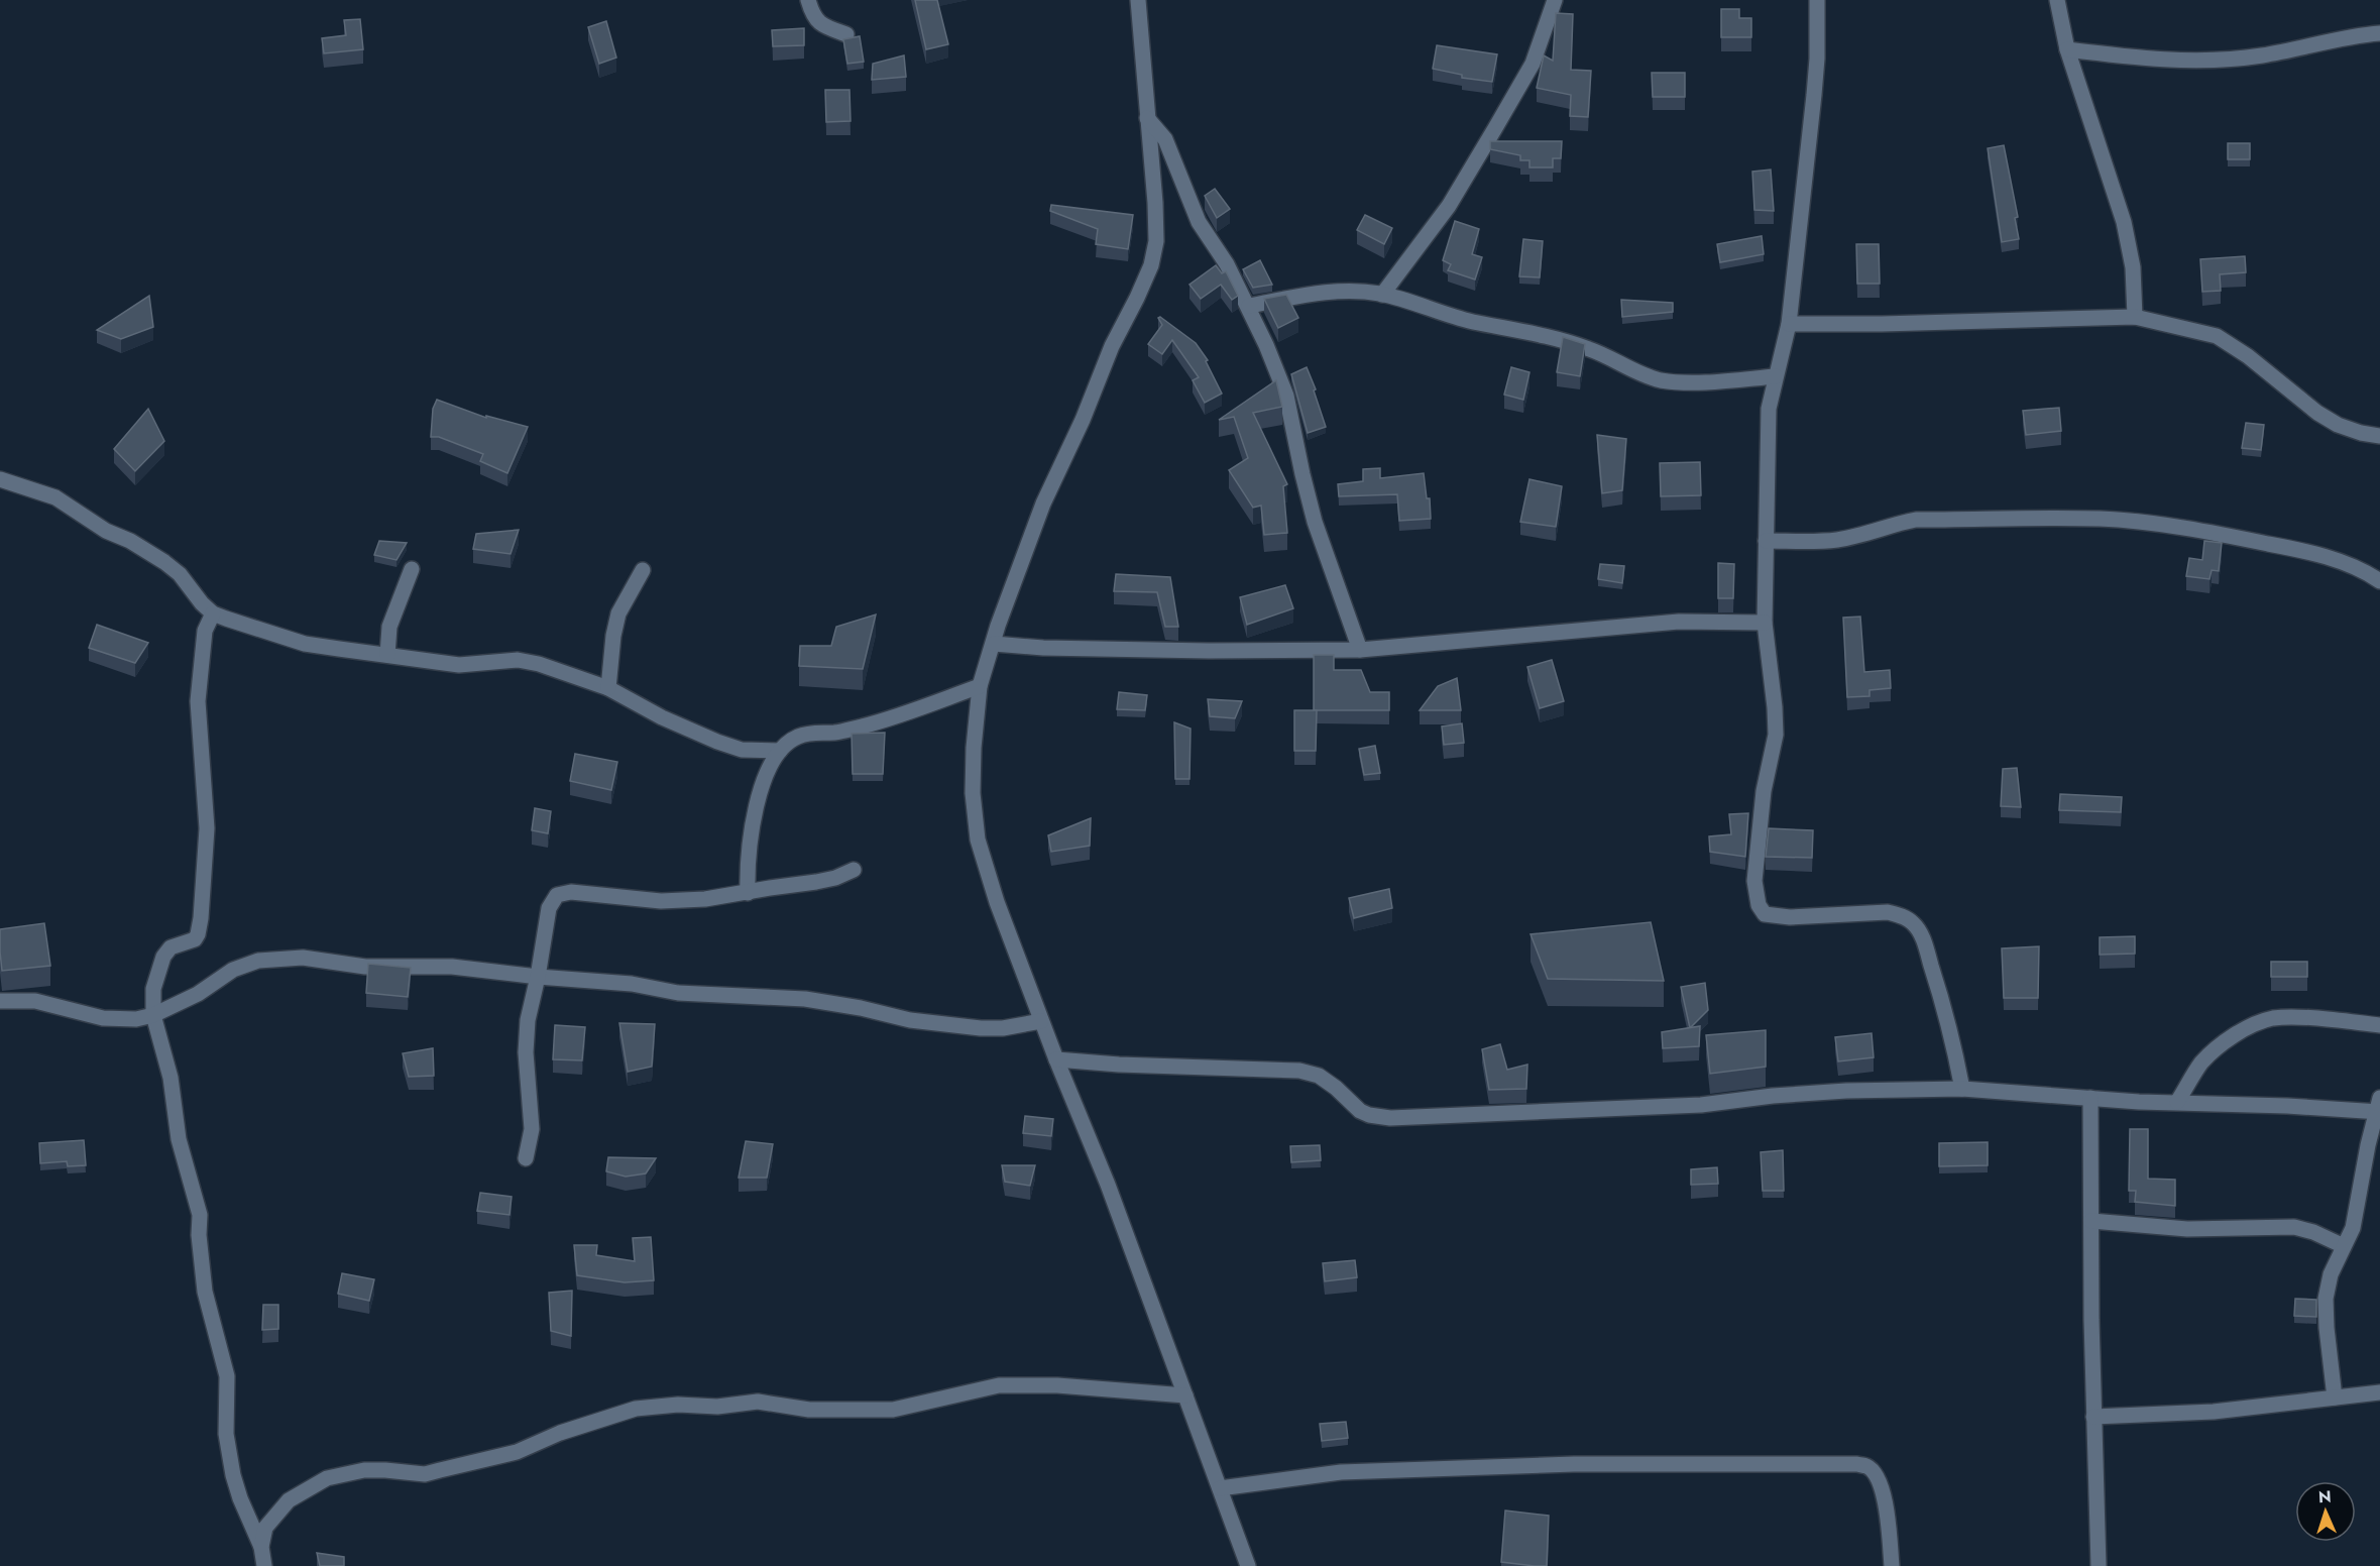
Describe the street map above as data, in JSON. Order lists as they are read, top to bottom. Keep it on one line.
{"north":"top"}
